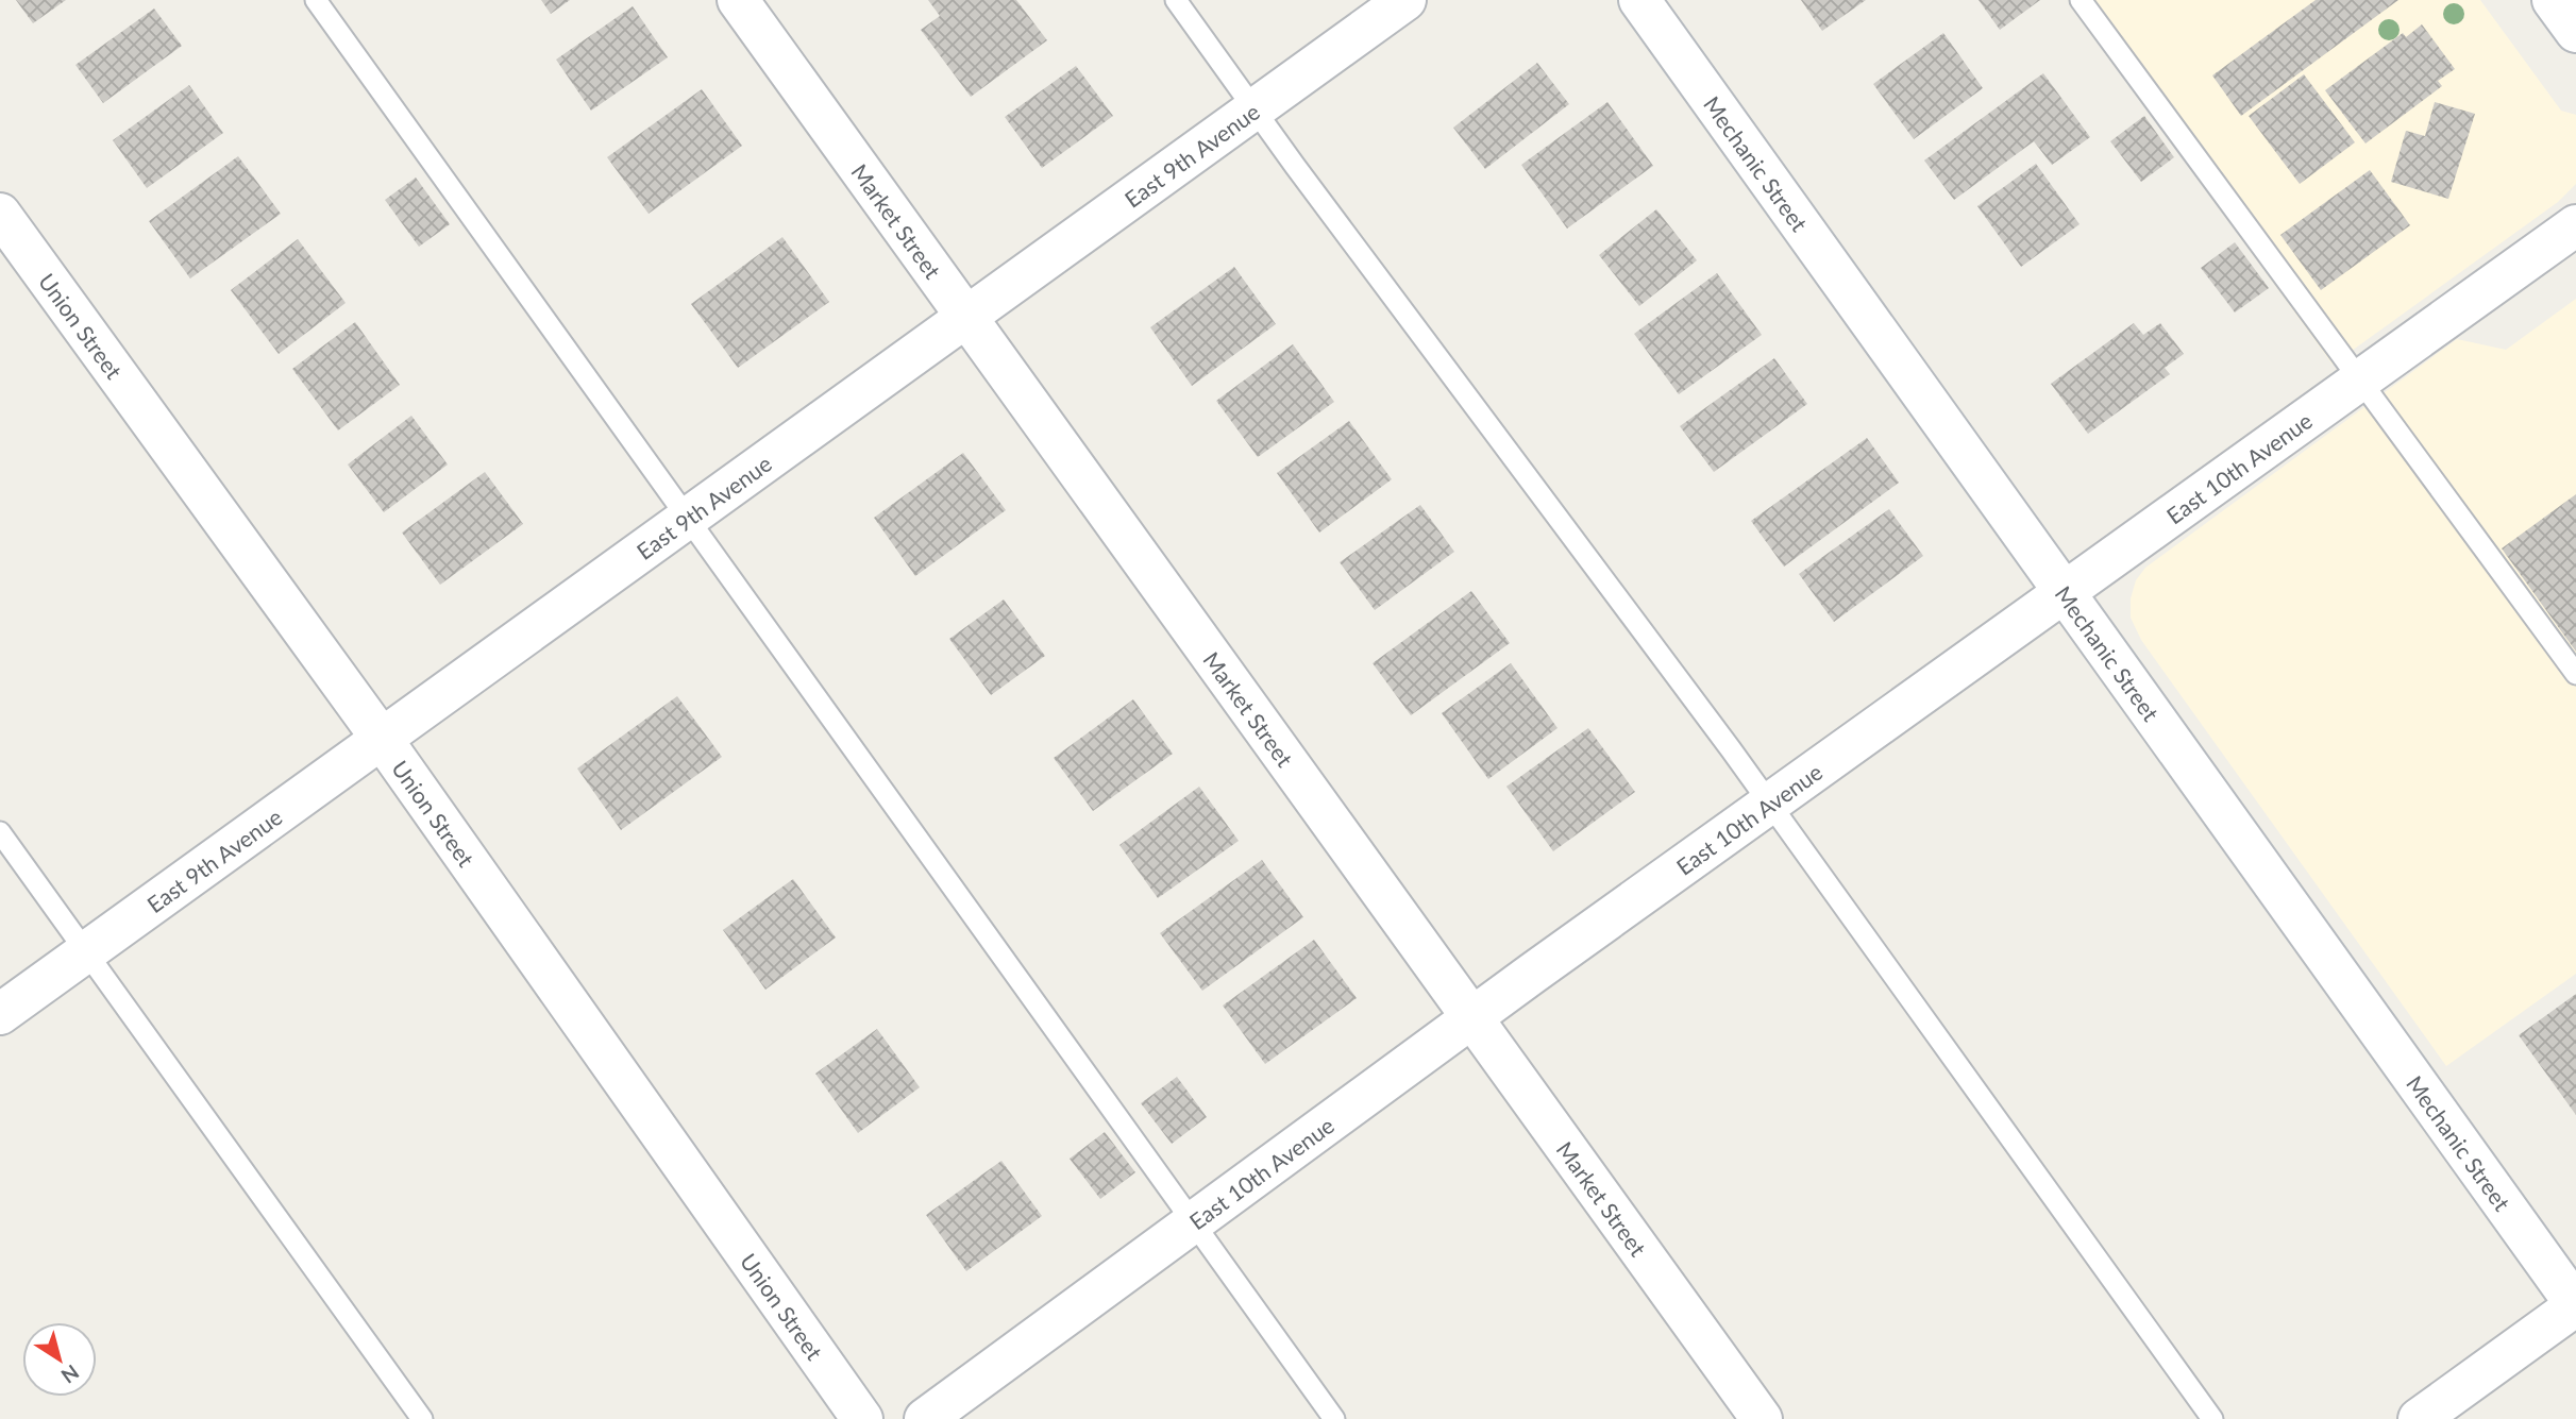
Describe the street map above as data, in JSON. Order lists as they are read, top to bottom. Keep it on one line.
{"streets":{"street":["East 9th Avenue","Mechanic Street","Market Street","Union Street","East 10th Avenue"]},"crossings":[["East 9th Avenue","Market Street"],["East 9th Avenue","Union Street"],["Mechanic Street","East 10th Avenue"],["Market Street","East 10th Avenue"]],"north":"bottom right"}
